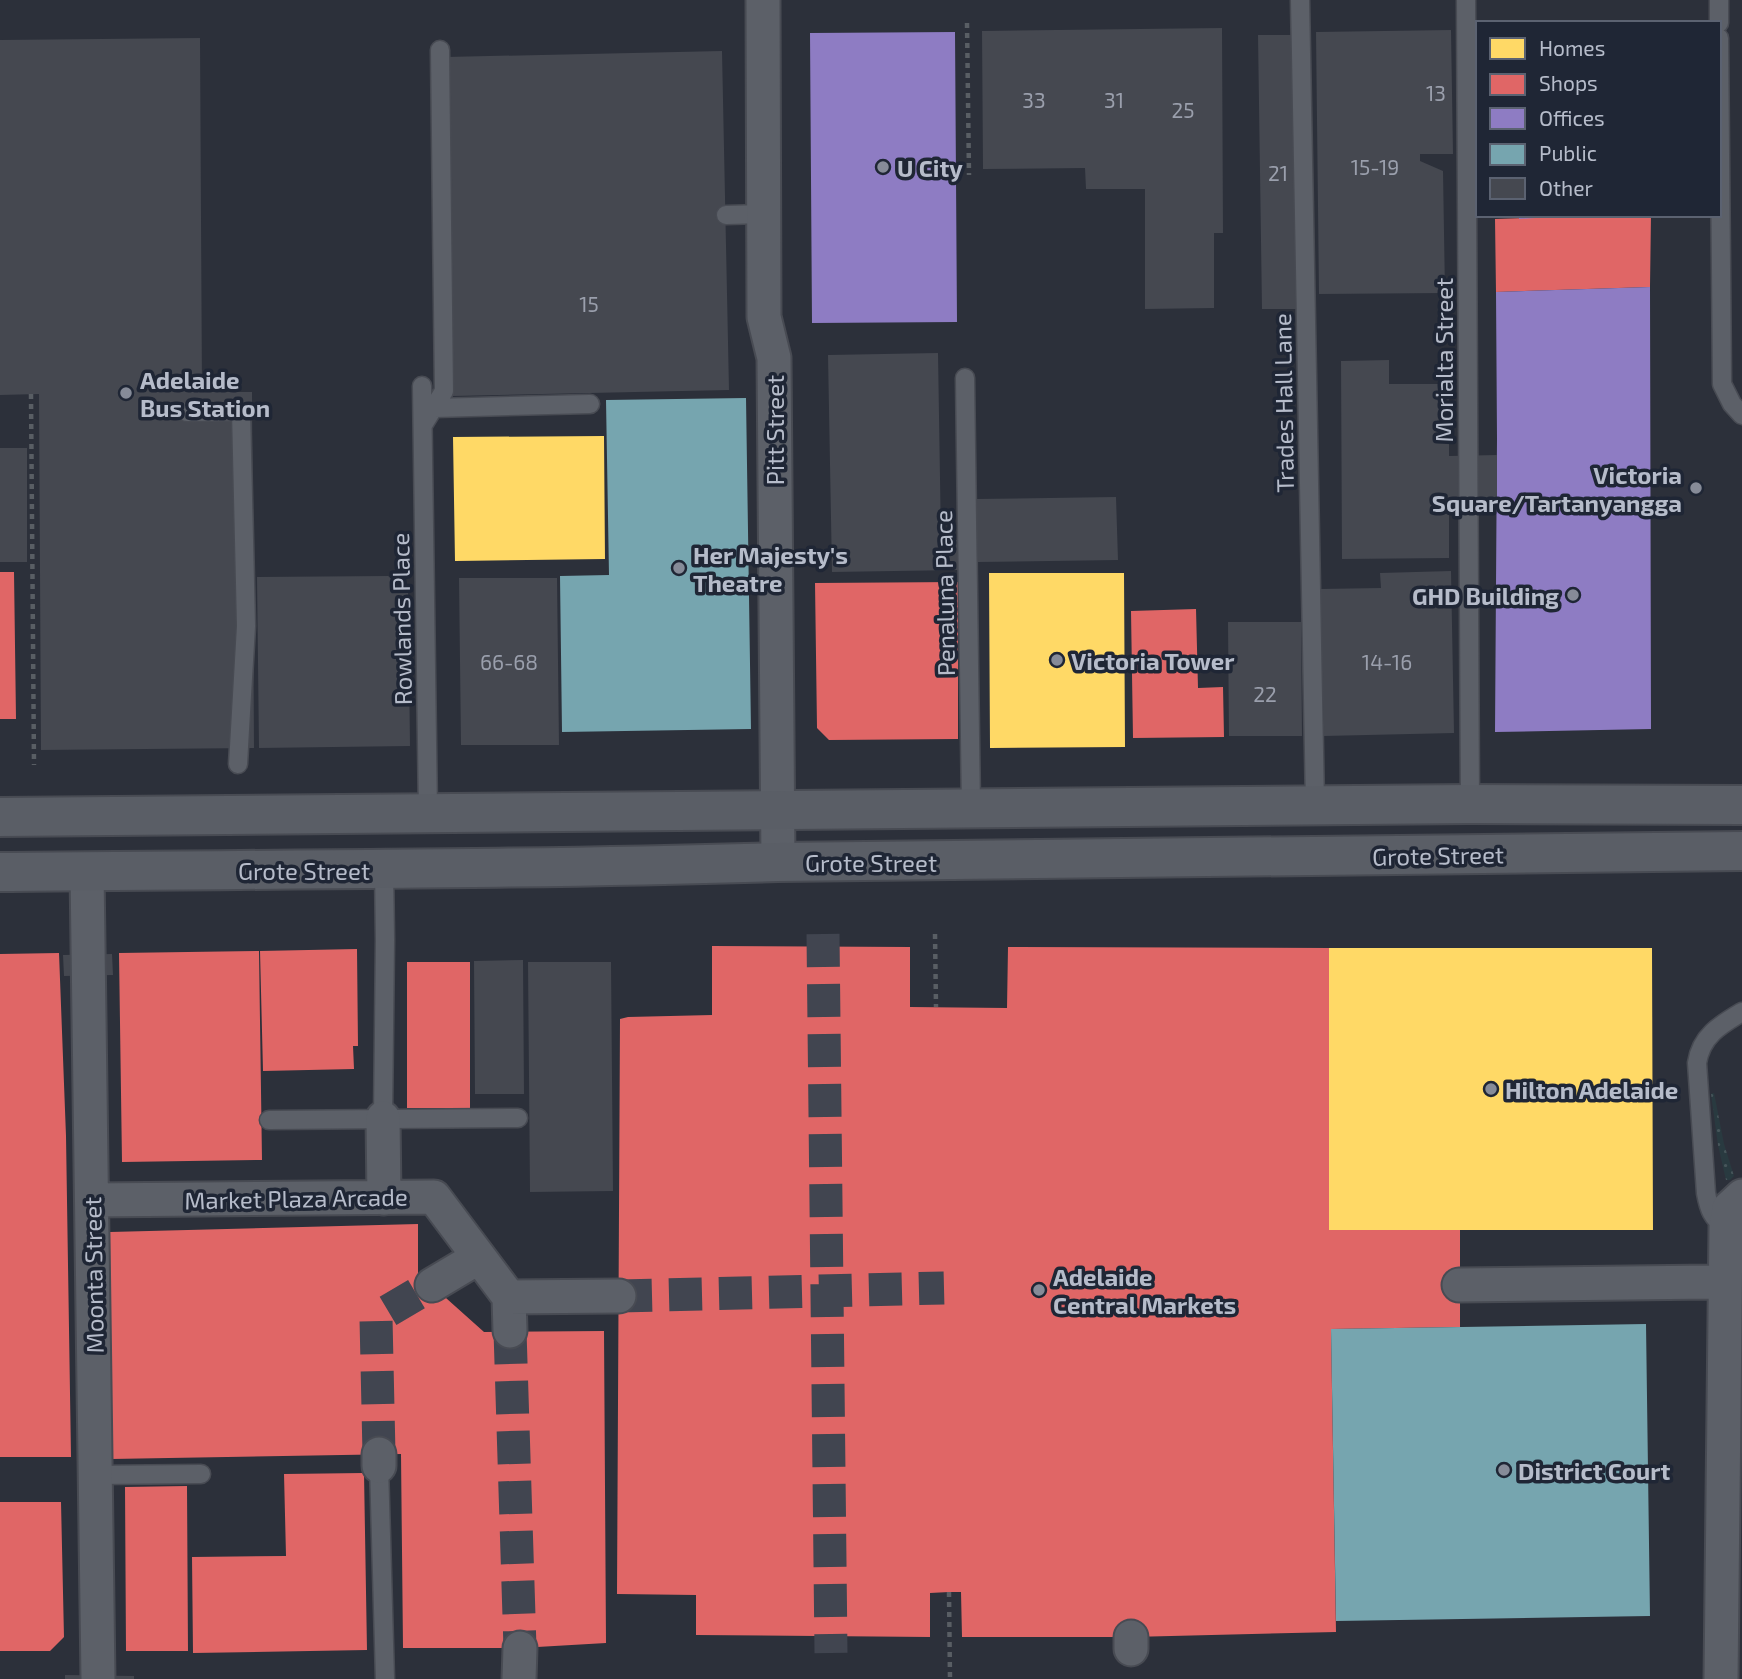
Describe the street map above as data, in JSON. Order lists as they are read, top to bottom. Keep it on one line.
{"streets":{"main road":["Grote Street"],"street":["Pitt Street","Market Plaza Arcade","Moonta Street"],"lane":["Morialta Street","Trades Hall Lane","Penaluna Place","Rowlands Place"]},"crossings":[["Morialta Street","Grote Street"],["Trades Hall Lane","Grote Street"],["Pitt Street","Grote Street"],["Penaluna Place","Grote Street"],["Rowlands Place","Grote Street"],["Grote Street","Moonta Street"],["Market Plaza Arcade","Moonta Street"]],"places":["U City","Adelaide Bus Station","Victoria Square/Tartanyangga","Her Majesty's Theatre","GHD Building","Victoria Tower","Hilton Adelaide","Adelaide Central Markets","District Court"],"house_numbers":["13","33","31","25","15-19","21","15","66-68","14-16","22"],"legend":["Homes","Shops","Offices","Public","Other"]}
